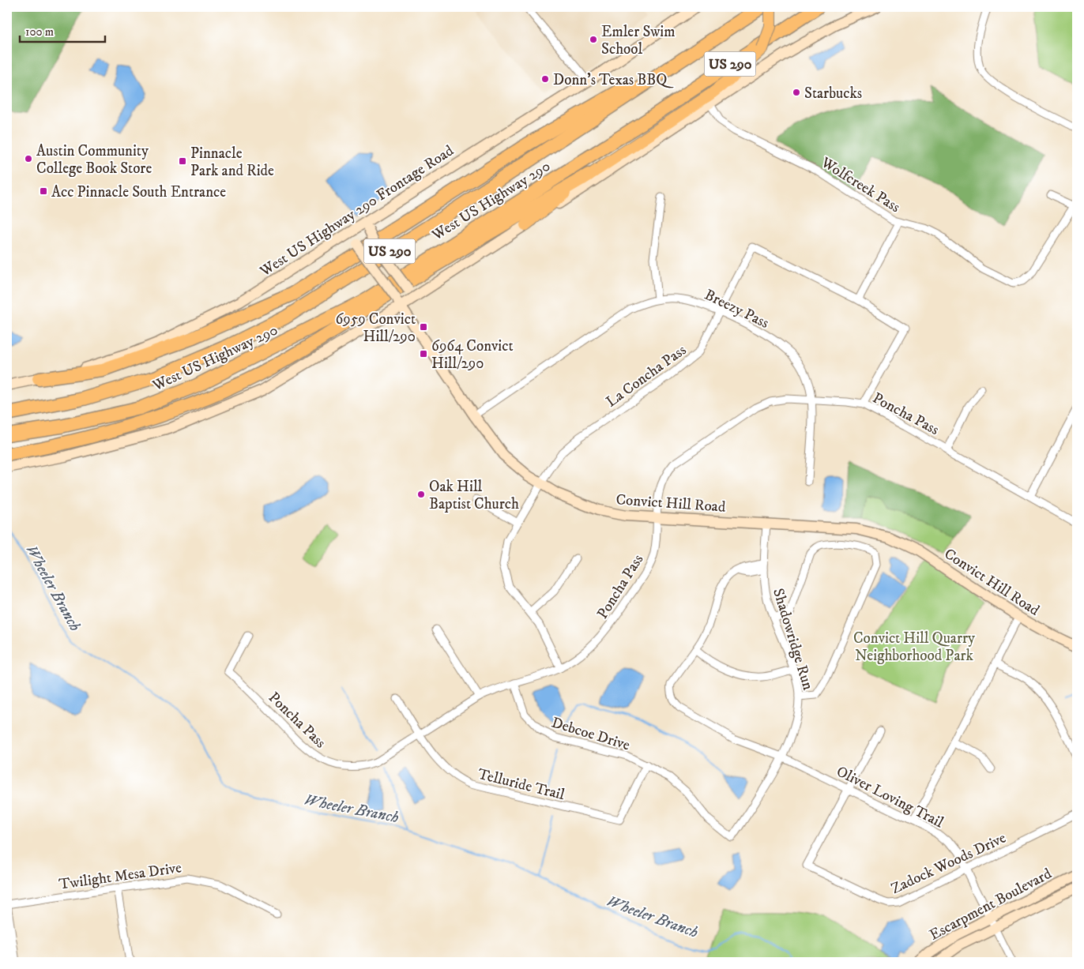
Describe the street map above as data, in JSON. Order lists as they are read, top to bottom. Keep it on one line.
{"streets":{"highway":["US 290","West US Highway 290"],"main road":["West US Highway 290 Frontage Road","Convict Hill Road","Escarpment Boulevard"],"street":["Wolfcreek Pass","Breezy Pass","La Concha Pass","Poncha Pass","Shadowridge Run","Debcoe Drive","Telluride Trail","Oliver Loving Trail","Zadock Woods Drive","Twilight Mesa Drive"]},"crossings":[["US 290","West US Highway 290"],["US 290","West US Highway 290 Frontage Road"],["West US Highway 290 Frontage Road","Convict Hill Road"],["Breezy Pass","La Concha Pass"],["Breezy Pass","Poncha Pass"],["Breezy Pass","Convict Hill Road"],["La Concha Pass","Poncha Pass"],["La Concha Pass","Convict Hill Road"],["Poncha Pass","Convict Hill Road"],["Poncha Pass","Debcoe Drive"],["Poncha Pass","Telluride Trail"],["Convict Hill Road","Shadowridge Run"],["Shadowridge Run","Debcoe Drive"],["Shadowridge Run","Oliver Loving Trail"],["Debcoe Drive","Telluride Trail"],["Oliver Loving Trail","Zadock Woods Drive"],["Oliver Loving Trail","Escarpment Boulevard"]],"water":["Wheeler Branch"],"parks":["Convict Hill Quarry Neighborhood Park"],"places":{"other":["Emler Swim School","Donn's Texas BBQ","Starbucks","Austin Community College Book Store","Oak Hill Baptist Church"],"transit":["Pinnacle Park and Ride","Acc Pinnacle South Entrance","6959 Convict Hill/290","6964 Convict Hill/290"]},"scale_bar":"100 m"}
